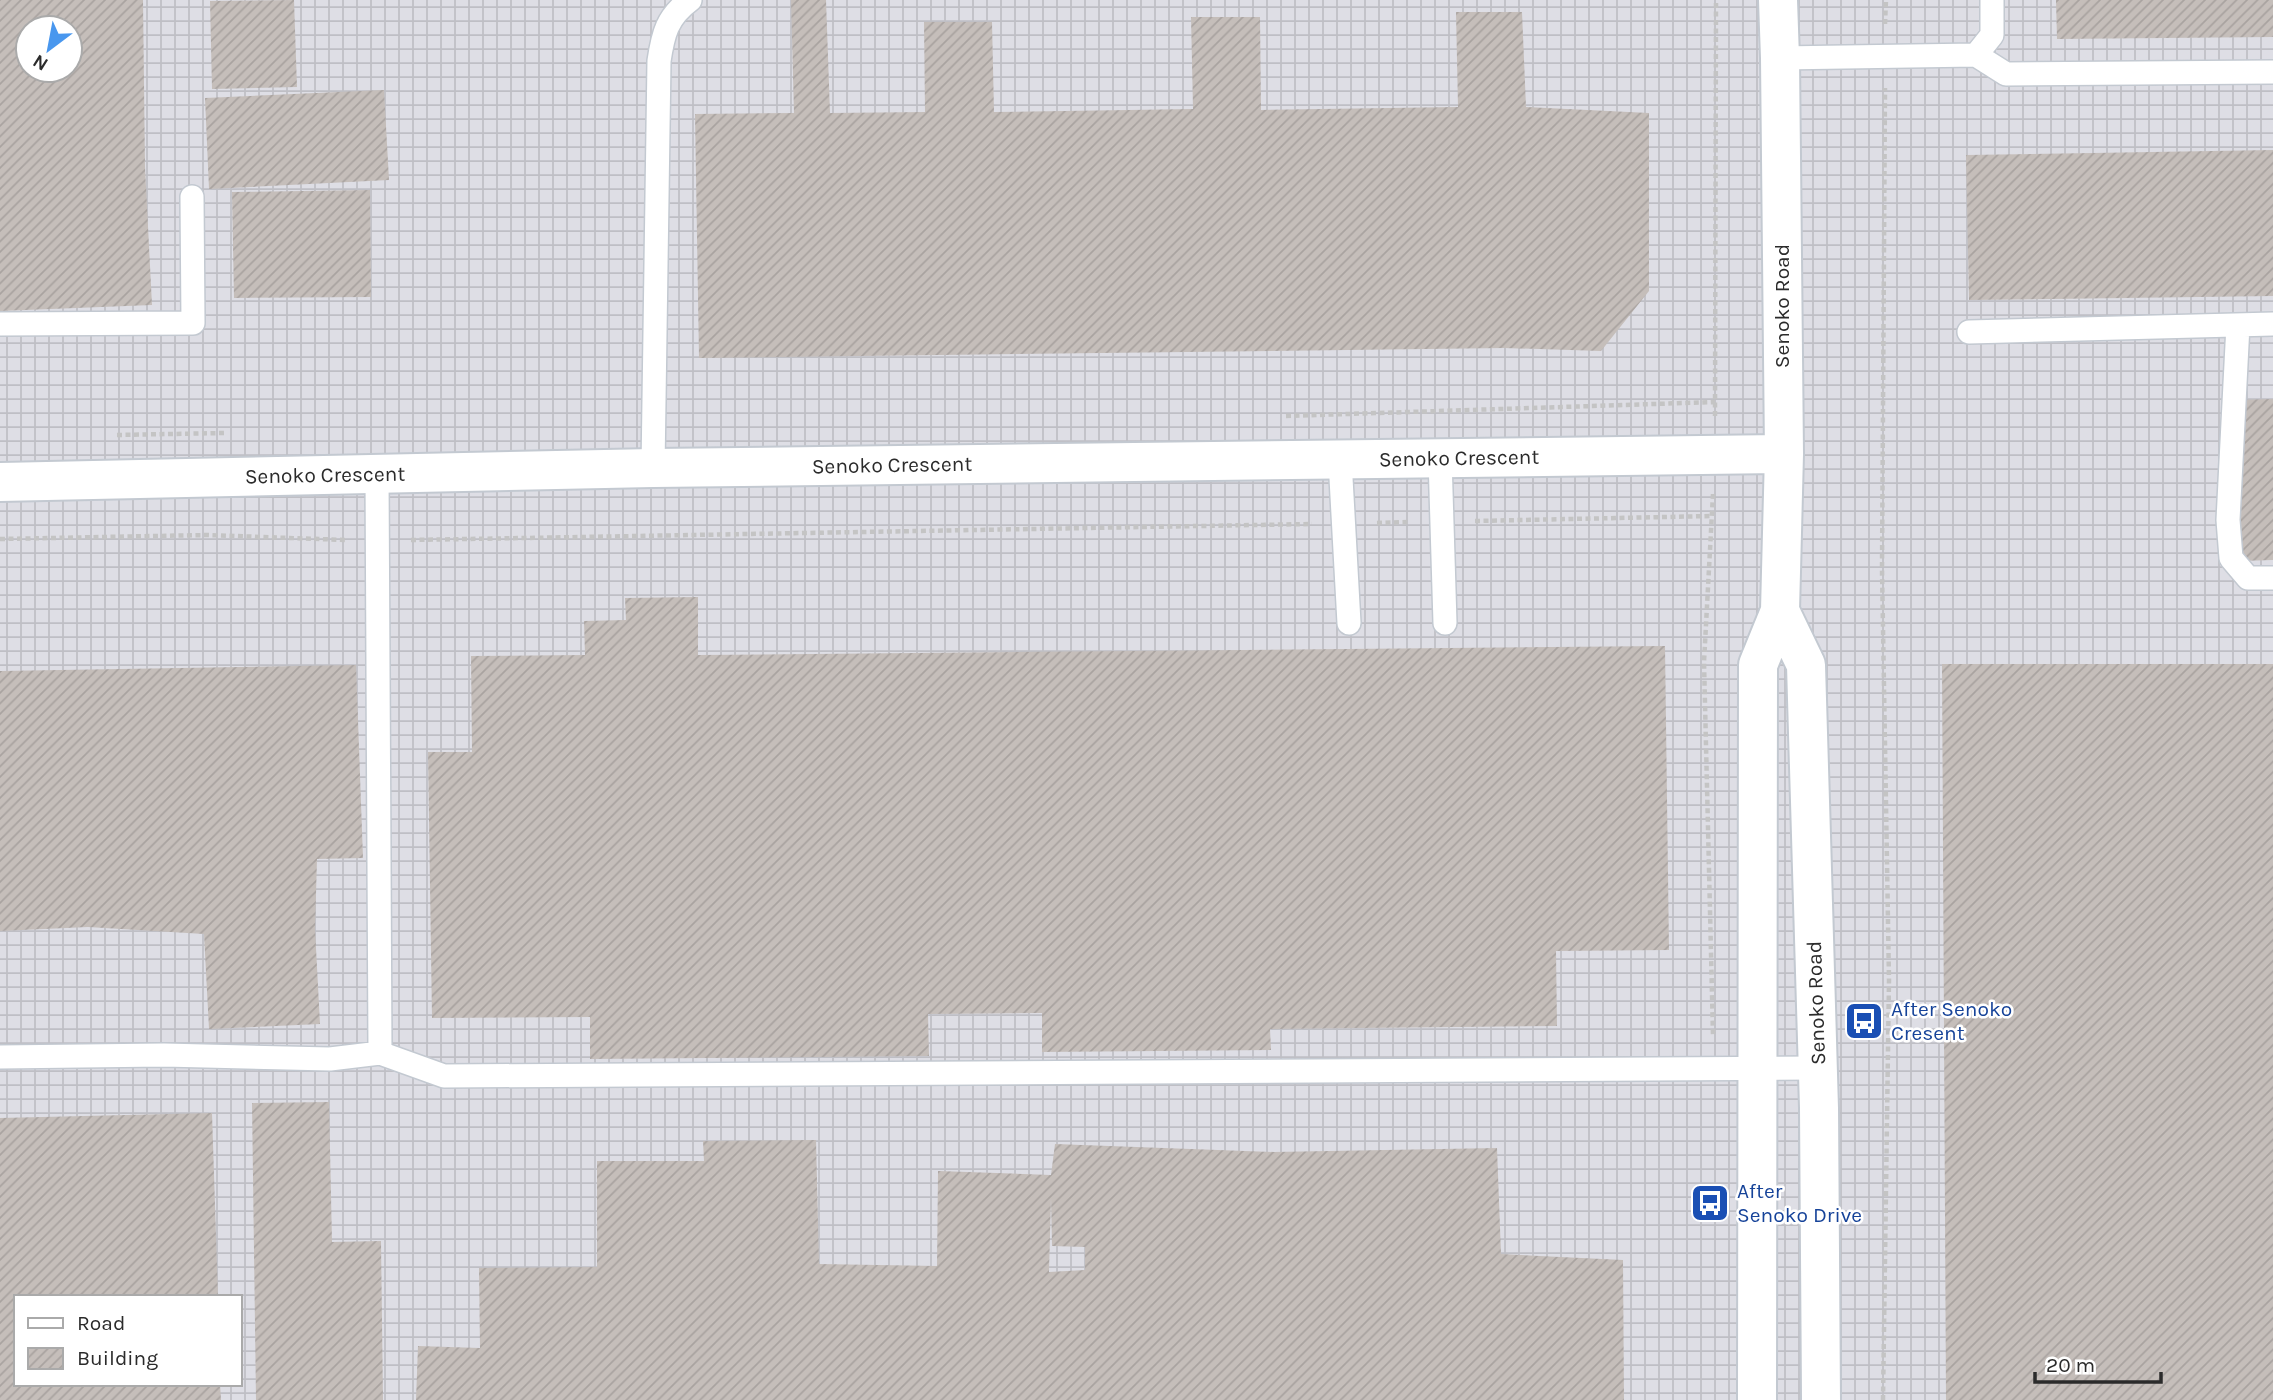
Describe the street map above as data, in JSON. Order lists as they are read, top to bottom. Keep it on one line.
{"streets":{"street":["Senoko Road","Senoko Crescent"]},"crossings":[["Senoko Road","Senoko Crescent"]],"places":{"bus stop":["After Senoko Cresent","After Senoko Drive"]},"legend":["Road","Building"],"scale_bar":"20 m","north":"bottom left"}
